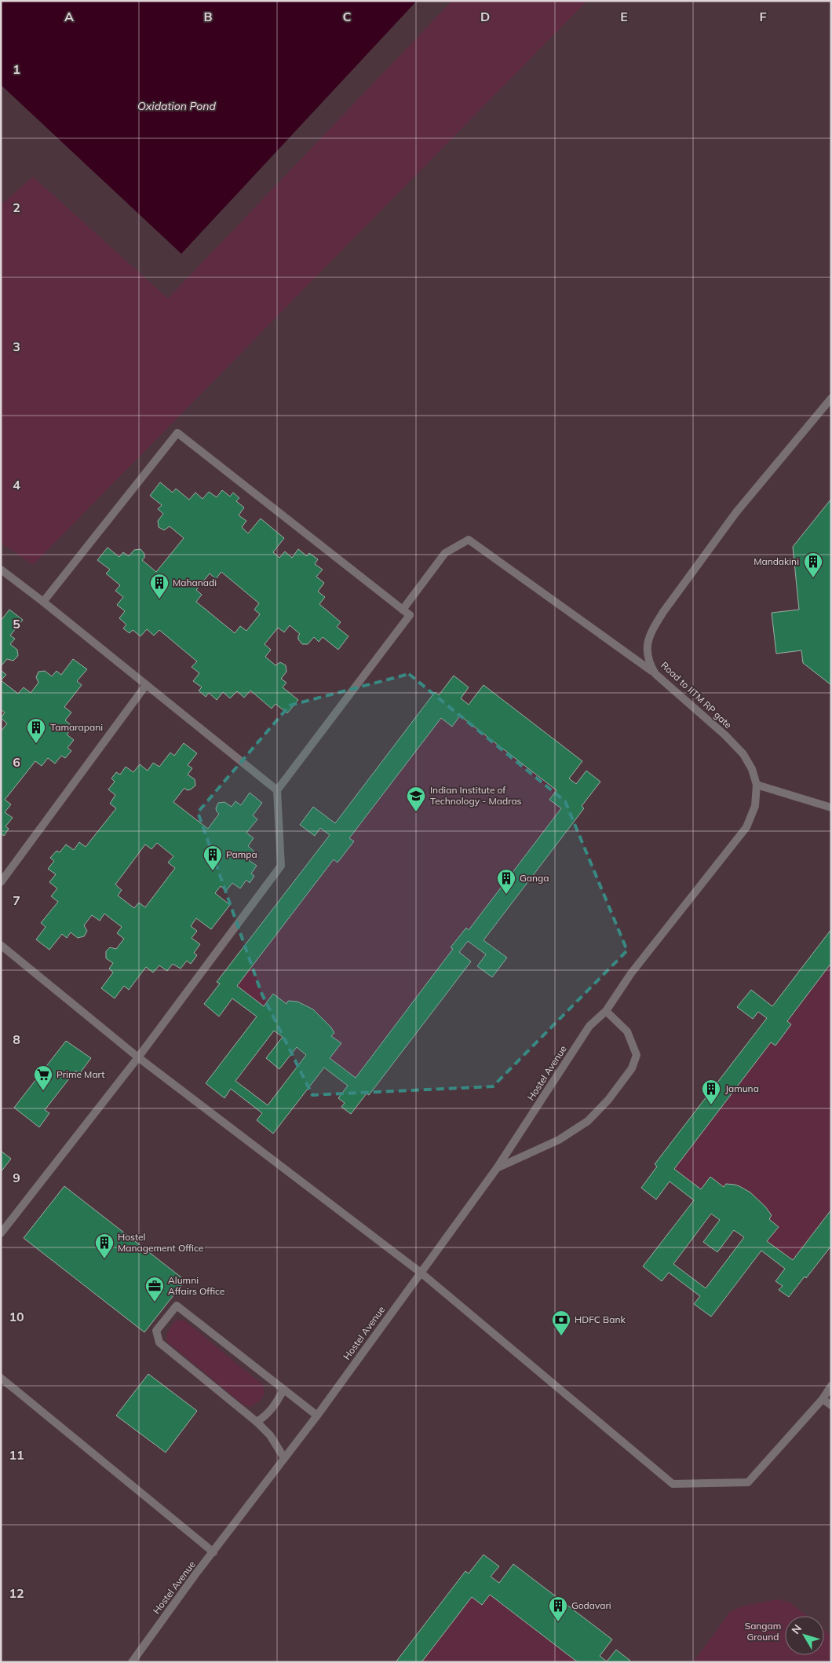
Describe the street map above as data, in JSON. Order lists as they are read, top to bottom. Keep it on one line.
{"streets":{"street":["Road to IITM RP gate","Hostel Avenue"]},"crossings":[["Road to IITM RP gate","Hostel Avenue"]],"water":["Oxidation Pond"],"parks":["Sangam Ground"],"places":{"building":["Mandakini","Mahanadi","Tamarapani","Pampa","Ganga","Jamuna","Hostel Management Office","Godavari"],"school or university":["Indian Institute of Technology - Madras"],"supermarket":["Prime Mart"],"office":["Alumni Affairs Office"],"bank":["HDFC Bank"]},"north":"top left","grid":{"columns":["A","B","C","D","E","F"],"rows":["1","2","3","4","5","6","7","8","9","10","11","12"]}}
